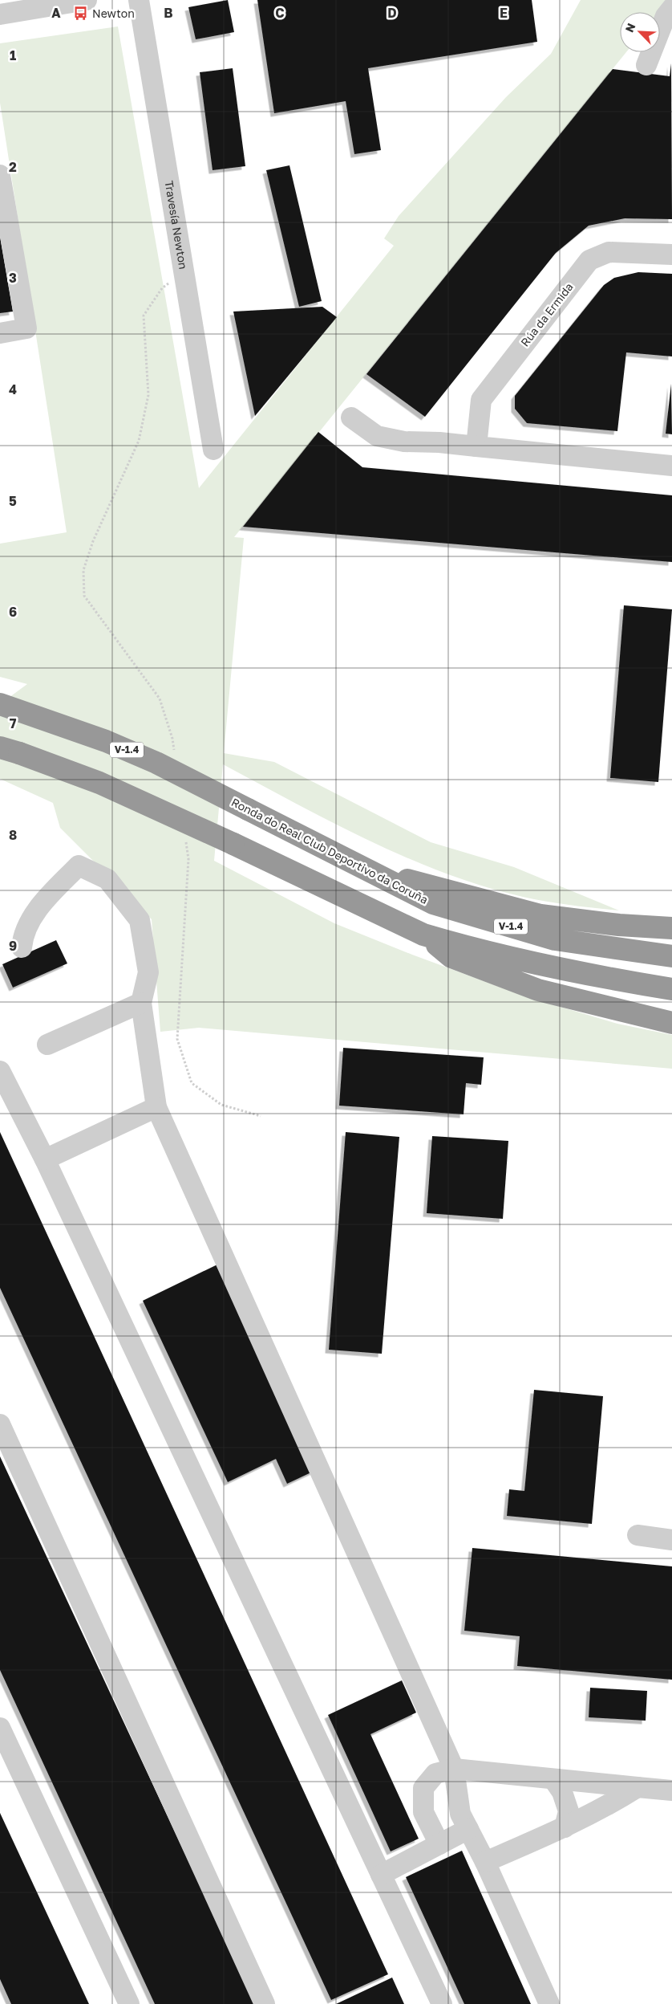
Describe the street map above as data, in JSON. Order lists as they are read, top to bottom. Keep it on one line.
{"streets":{"highway":["V-1.4","Ronda do Real Club Deportivo da Coruña"],"street":["Travesía Newton","Rúa da Ermida"]},"places":{"bus stop":["Newton"]},"north":"top left","grid":{"columns":["A","B","C","D","E"],"rows":["1","2","3","4","5","6","7","8","9"]}}
